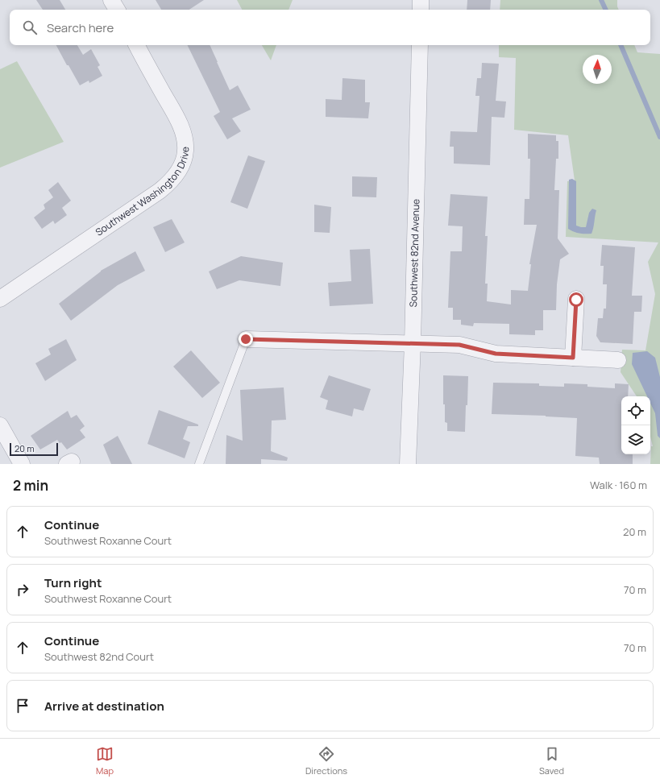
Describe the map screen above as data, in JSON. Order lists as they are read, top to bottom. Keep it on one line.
{"streets":{"street":["Southwest Washington Drive","Southwest 82nd Avenue"]},"scale_bar":"20 m","north":"top","page":{"search":"Search here","scale":"20 m","heading":["2 min","Walk · 160 m"],"list":[["Continue","Southwest Roxanne Court","20 m"],["Turn right","Southwest Roxanne Court","70 m"],["Continue","Southwest 82nd Court","70 m"],"Arrive at destination"],"nav":["Map","Directions","Saved"]}}
